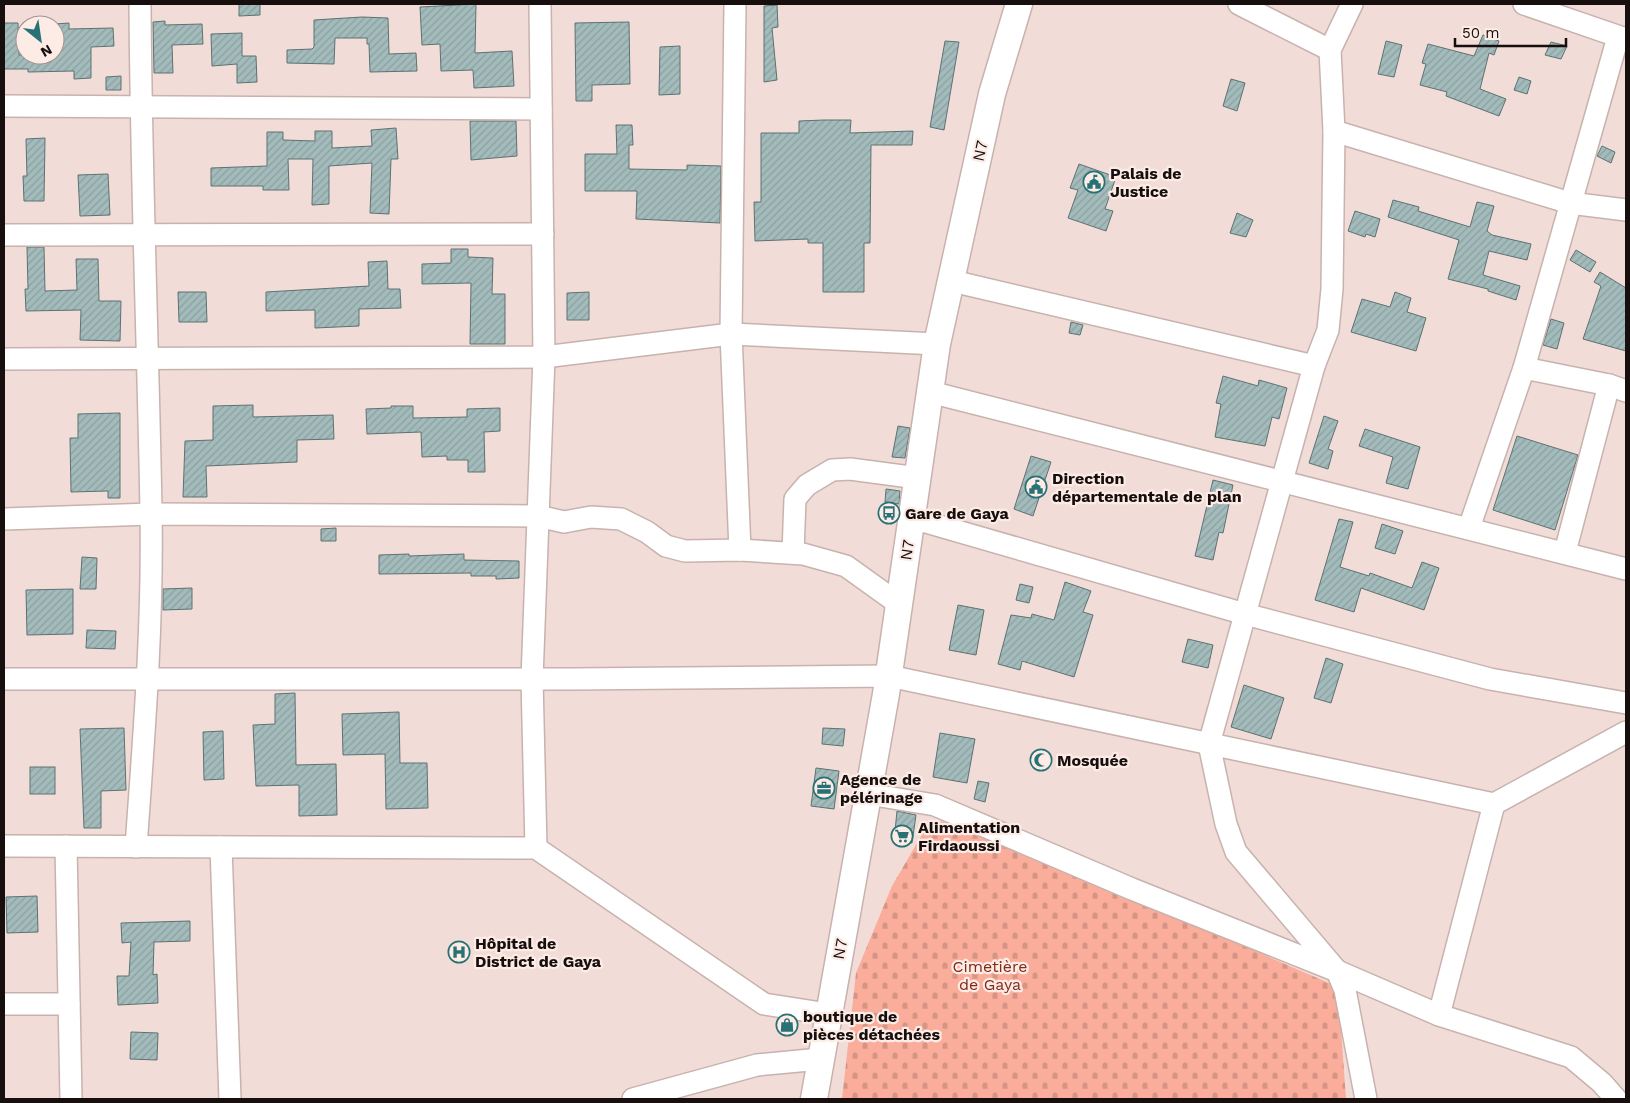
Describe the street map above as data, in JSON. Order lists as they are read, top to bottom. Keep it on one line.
{"streets":{"main road":["N7"]},"parks":["Cimetière de Gaya"],"places":{"public building":["Palais de Justice","Direction départementale de plan"],"bus stop":["Gare de Gaya"],"mosque":["Mosquée"],"office":["Agence de pélérinage"],"supermarket":["Alimentation Firdaoussi"],"hospital":["Hôpital de District de Gaya"],"shop":["boutique de pièces détachées"]},"scale_bar":"50 m","north":"bottom right"}
